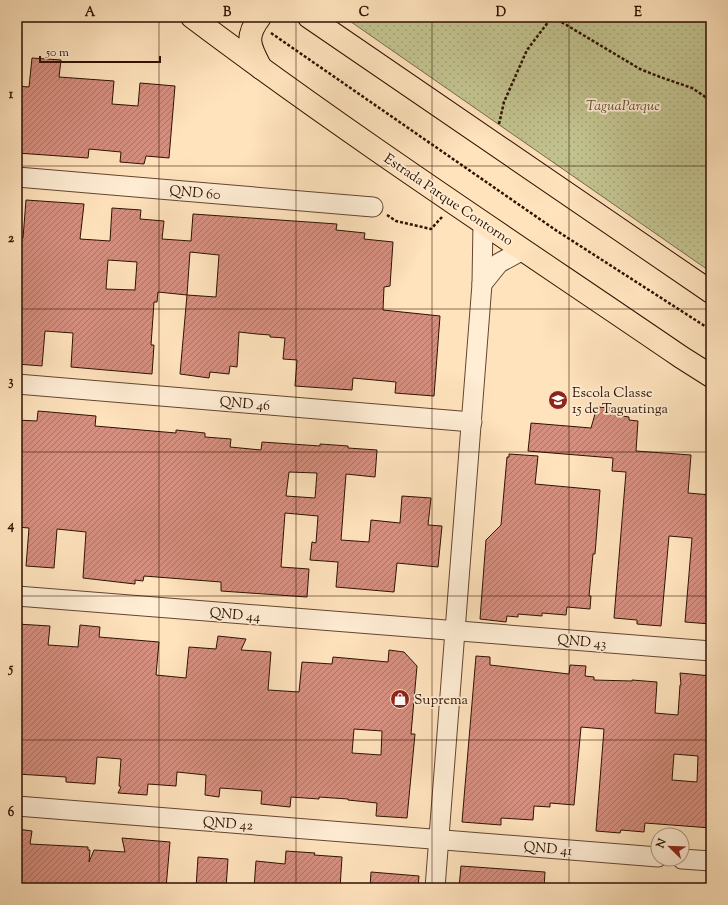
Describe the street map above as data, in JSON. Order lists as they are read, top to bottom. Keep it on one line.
{"streets":{"highway":["Estrada Parque Contorno"],"street":["QND 60","QND 46","QND 44","QND 43","QND 42","QND 41"]},"crossings":[["QND 44","QND 43"],["QND 42","QND 41"]],"parks":["TaguaParque"],"places":{"school or university":["Escola Classe 15 de Taguatinga"],"shop":["Suprema"]},"scale_bar":"50 m","north":"top left","grid":{"columns":["A","B","C","D","E"],"rows":["1","2","3","4","5","6"]}}
